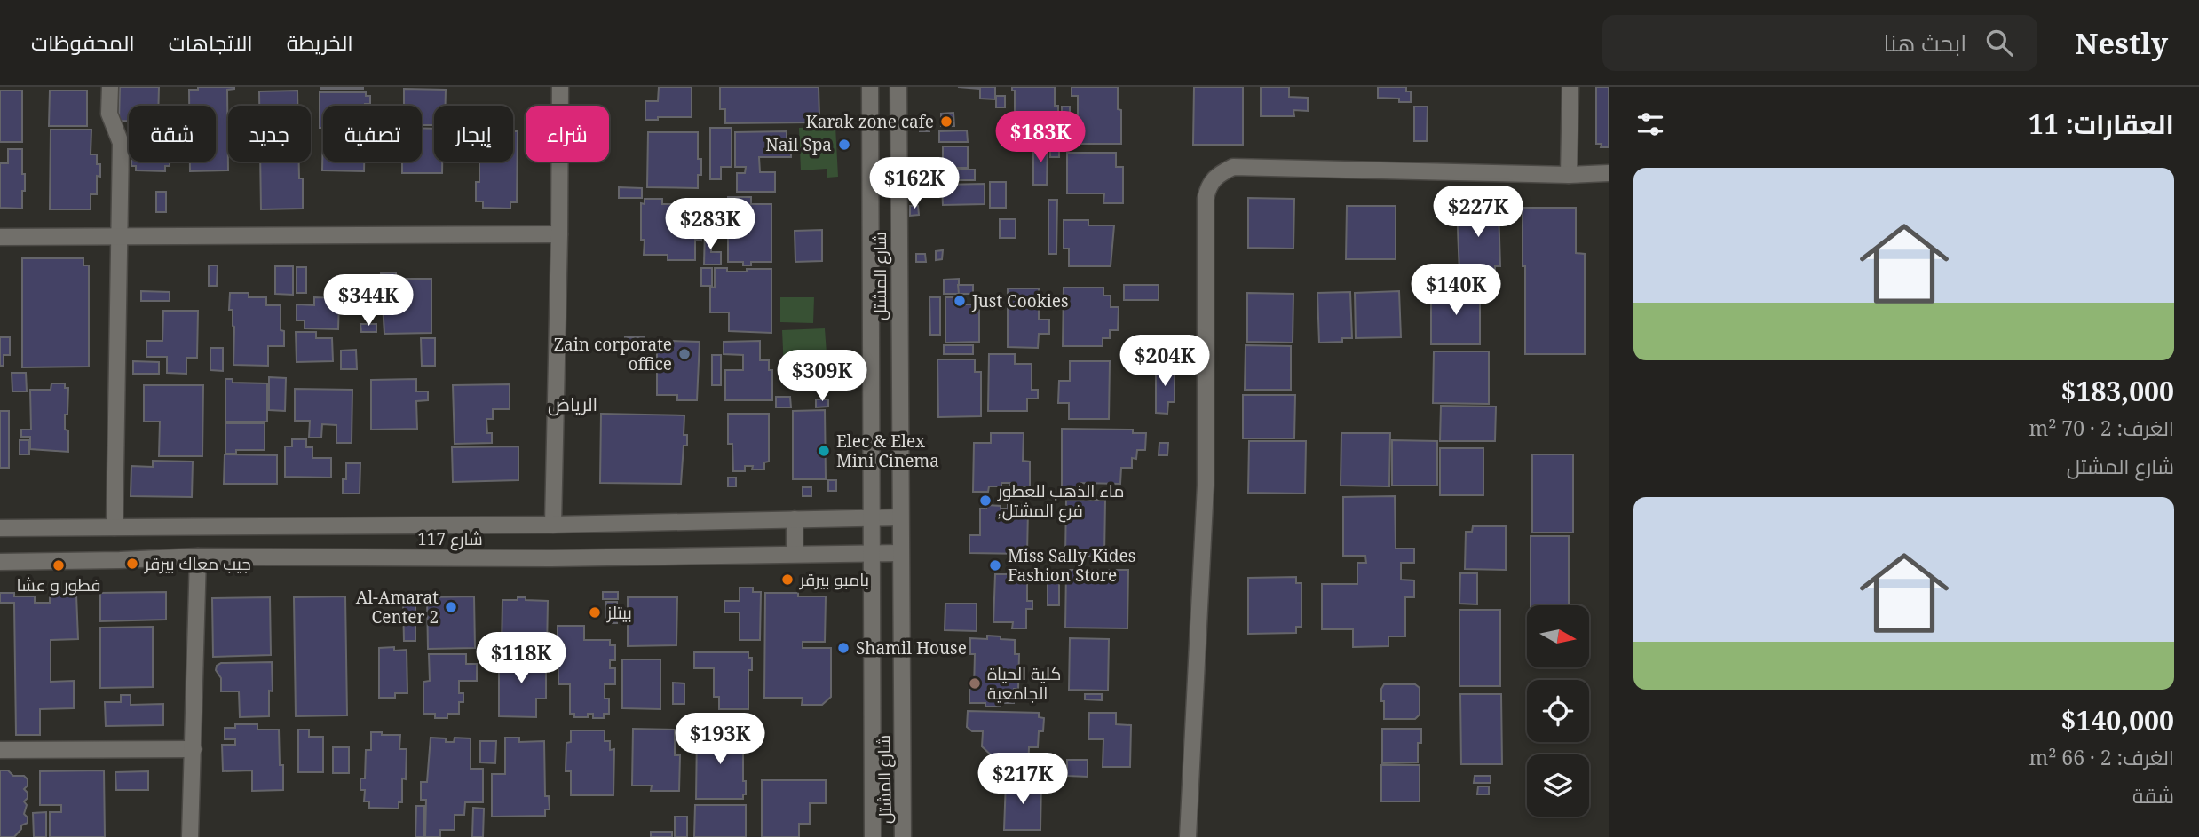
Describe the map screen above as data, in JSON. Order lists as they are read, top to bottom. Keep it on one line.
{"streets":{"street":["شارع المشتل","شارع 117"]},"crossings":[["شارع المشتل","شارع 117"]],"districts":["الرياض"],"places":["Karak zone cafe","Nail Spa","Just Cookies","Zain corporate office","Elec & Elex Mini Cinema","ماء الذهب للعطور ,فرع المشتل","جيب معاك بيرقر","فطور و عشا","Miss Sally Kides Fashion Store","بامبو بيرقر","Al-Amarat Center 2","بيتلز","Shamil House","كلية الحياة الجامعية"],"north":"right","page":{"header":"Nestly","search":"ابحث هنا","nav":["الخريطة","الاتجاهات","المحفوظات"],"heading":"العقارات: 11","chip":["شراء","إيجار","تصفية","جديد","شقة"],"price":["$183K","$162K","$227K","$283K","$140K","$344K","$204K","$309K","$118K","$193K","$217K"],"list":[{"name":"$183,000","note":"الغرف: 2 · 70 m² · شارع المشتل"},{"name":"$140,000","note":"الغرف: 2 · 66 m² · شقة"}]}}
